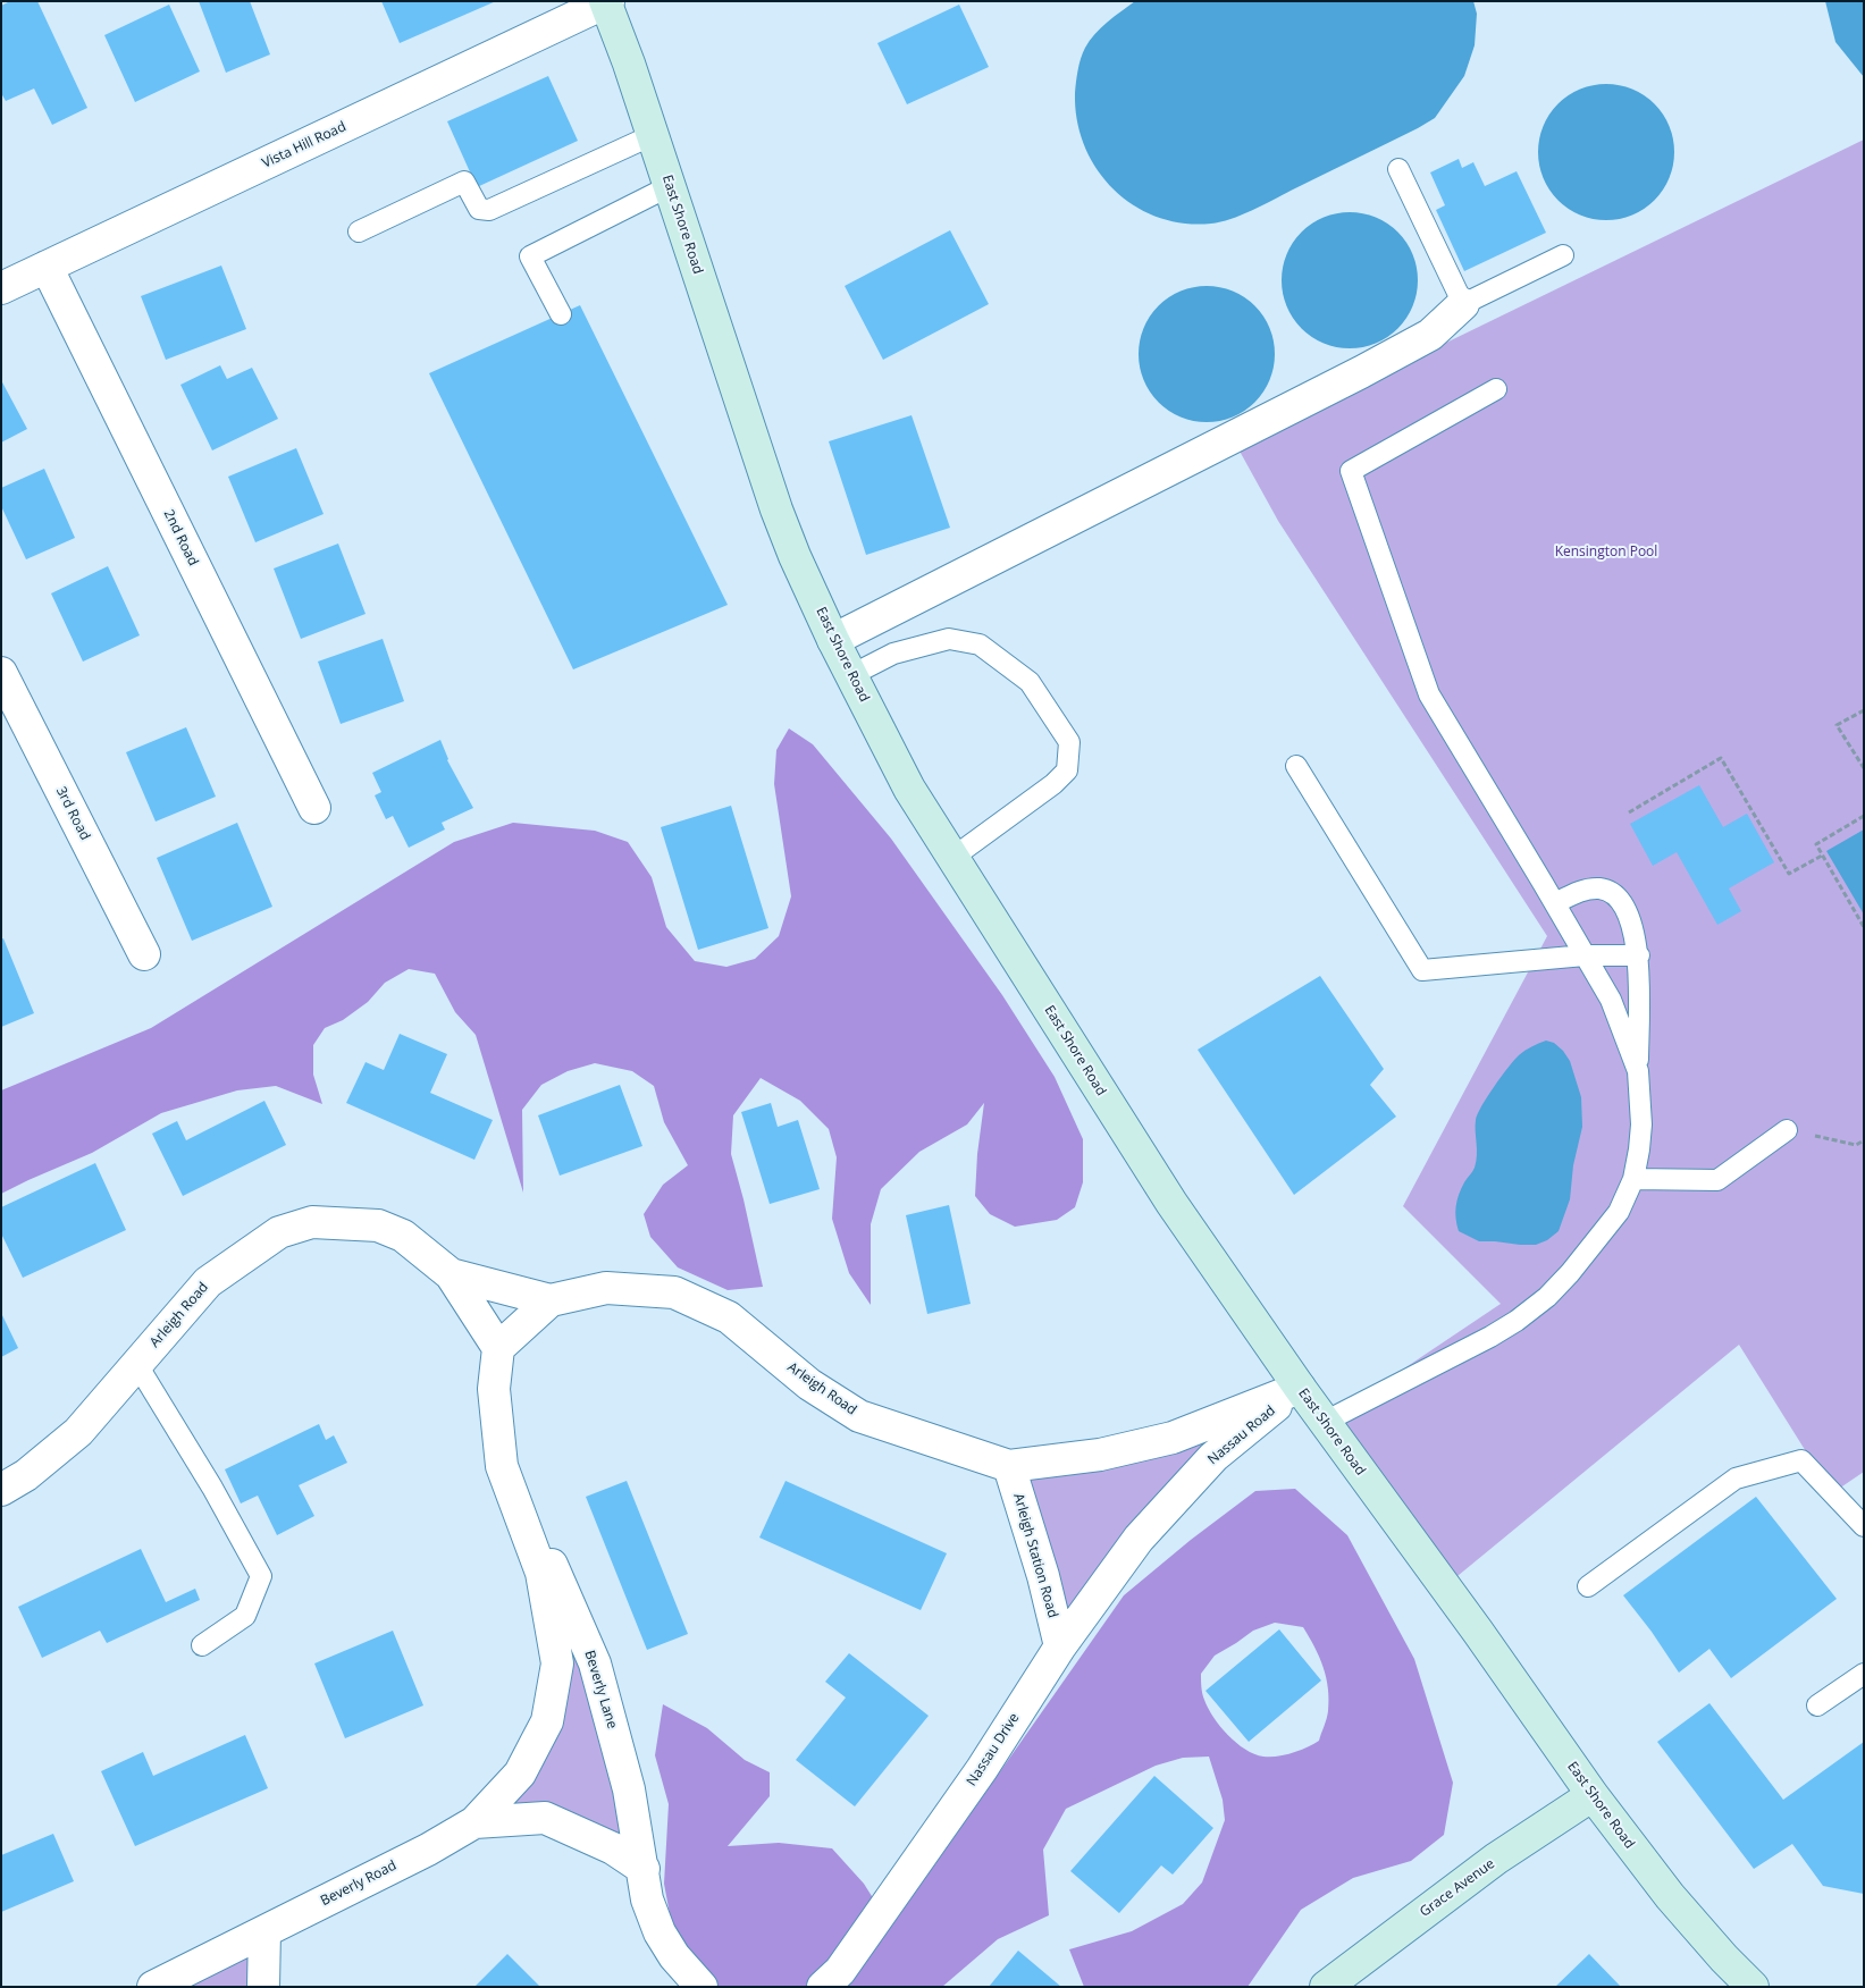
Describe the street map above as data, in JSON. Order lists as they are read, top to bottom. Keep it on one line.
{"streets":{"main road":["East Shore Road","Grace Avenue"],"street":["Vista Hill Road","2nd Road","3rd Road","Arleigh Road","Nassau Road","Arleigh Station Road","Beverly Lane","Nassau Drive","Beverly Road"]},"crossings":[["Vista Hill Road","East Shore Road"],["Vista Hill Road","2nd Road"],["East Shore Road","Arleigh Road"],["East Shore Road","Nassau Road"],["East Shore Road","Grace Avenue"],["Arleigh Road","Nassau Road"],["Arleigh Road","Arleigh Station Road"],["Arleigh Road","Beverly Lane"],["Nassau Road","Nassau Drive"],["Arleigh Station Road","Nassau Drive"],["Beverly Lane","Beverly Road"]],"parks":["Kensington Pool"]}
